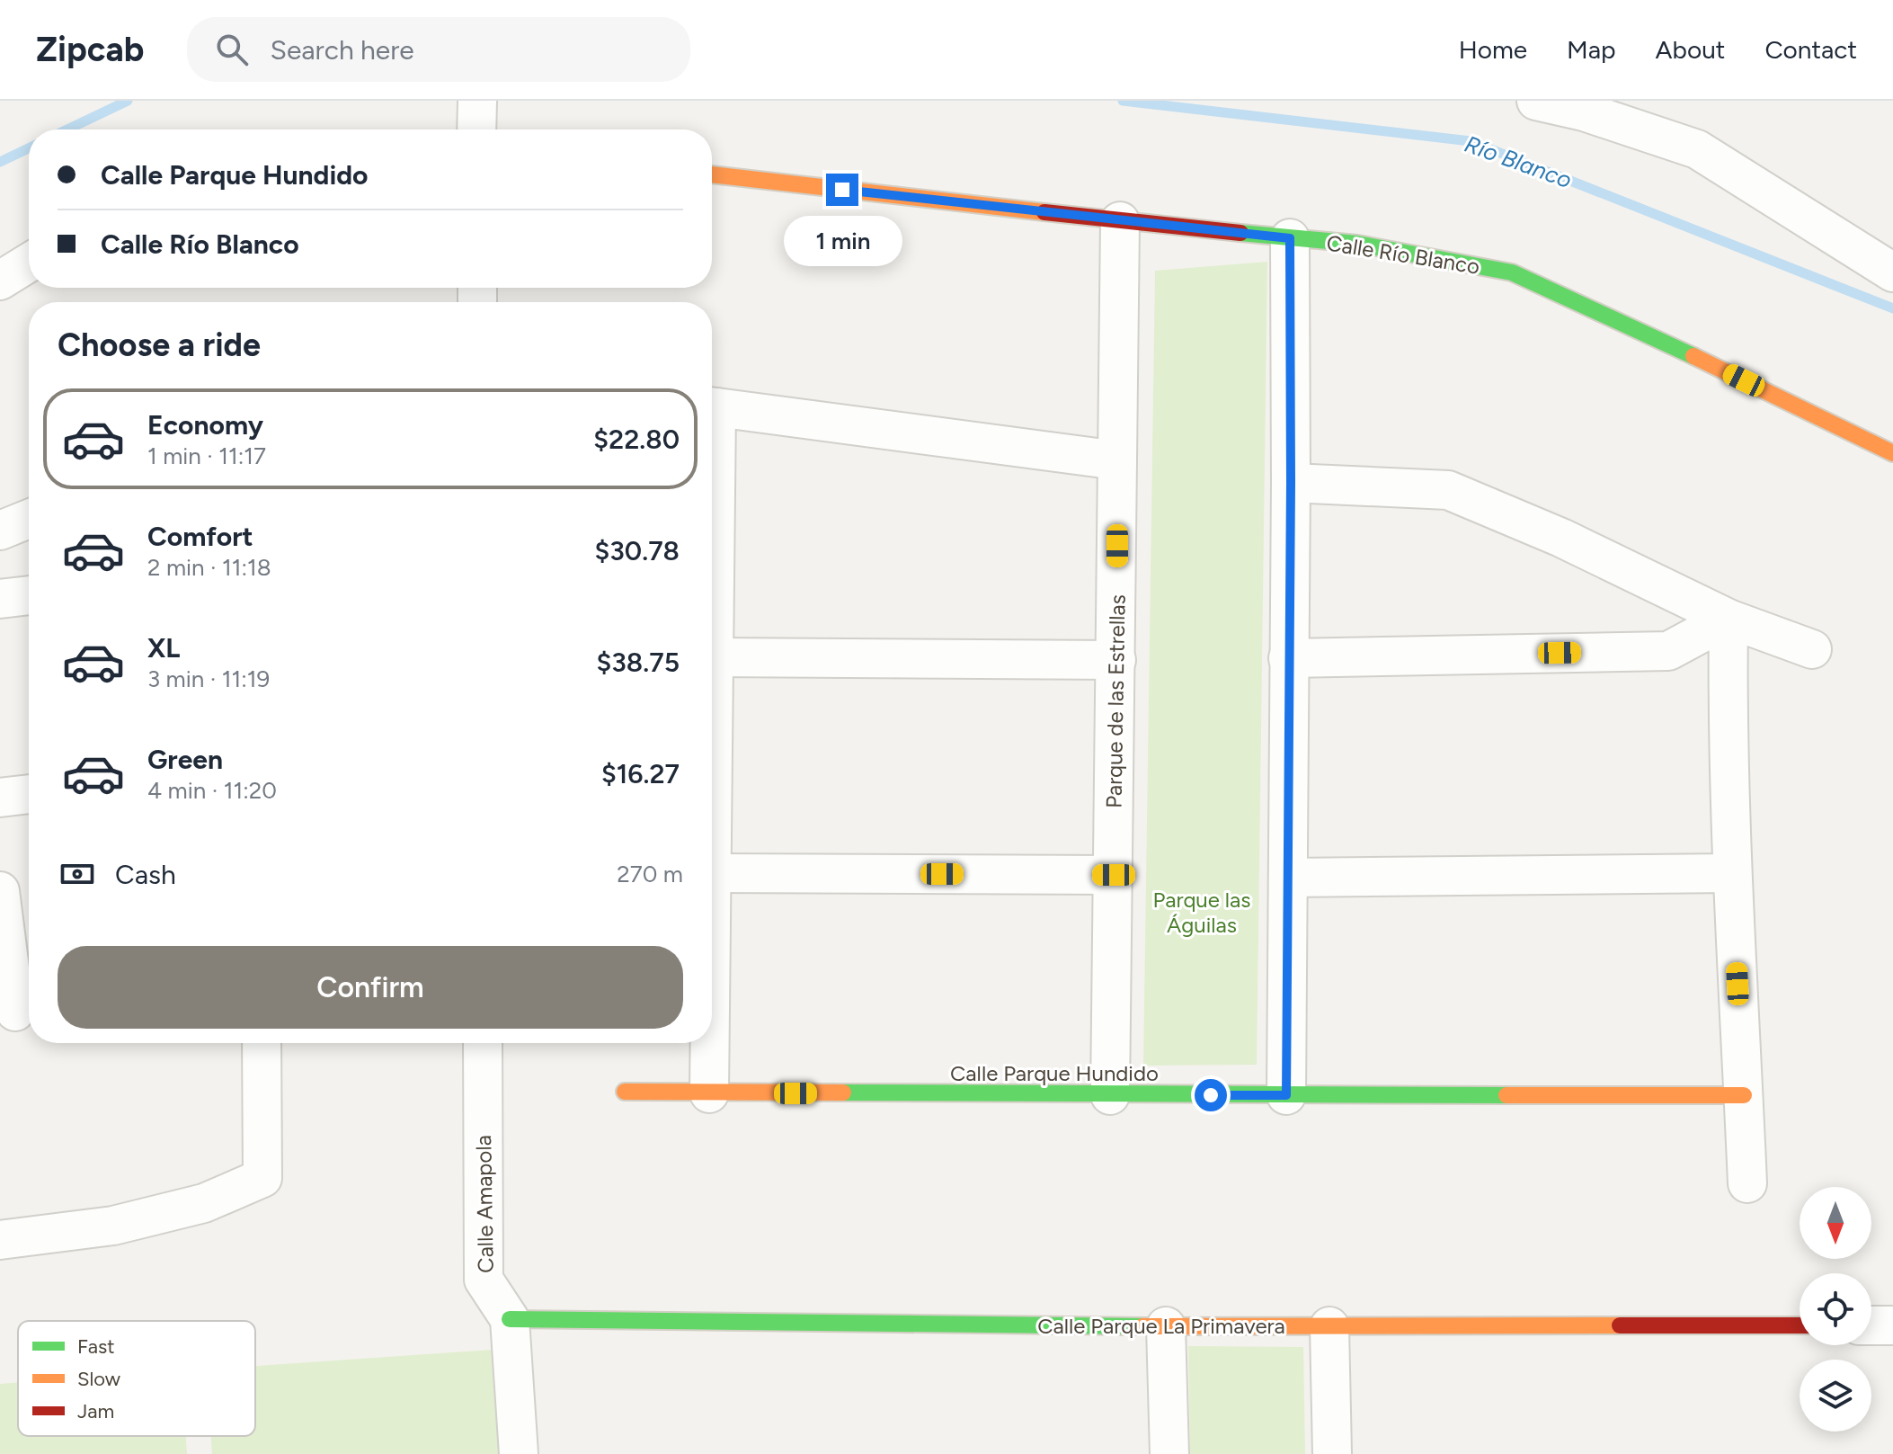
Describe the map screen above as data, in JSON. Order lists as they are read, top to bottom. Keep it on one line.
{"streets":{"street":["Calle Río Blanco","Parque de las Estrellas","Calle Parque Hundido","Calle Amapola","Calle Parque La Primavera"]},"crossings":[["Calle Río Blanco","Parque de las Estrellas"],["Parque de las Estrellas","Calle Parque Hundido"],["Calle Amapola","Calle Parque La Primavera"]],"water":["Río Blanco"],"parks":["Parque las Águilas"],"legend":["Fast","Slow","Jam"],"north":"bottom","page":{"header":"Zipcab","search":"Search here","nav":["Home","Map","About","Contact"],"banner":["Calle Parque Hundido","Calle Río Blanco"],"bubble":"1 min","heading":"Choose a ride","list":[{"name":"Economy","note":"1 min · 11:17","value":"$22.80"},{"name":"Comfort","note":"2 min · 11:18","value":"$30.78"},{"name":"XL","note":"3 min · 11:19","value":"$38.75"},{"name":"Green","note":"4 min · 11:20","value":"$16.27"}],"pay":["Cash","270 m"],"buttons":"Confirm"}}
